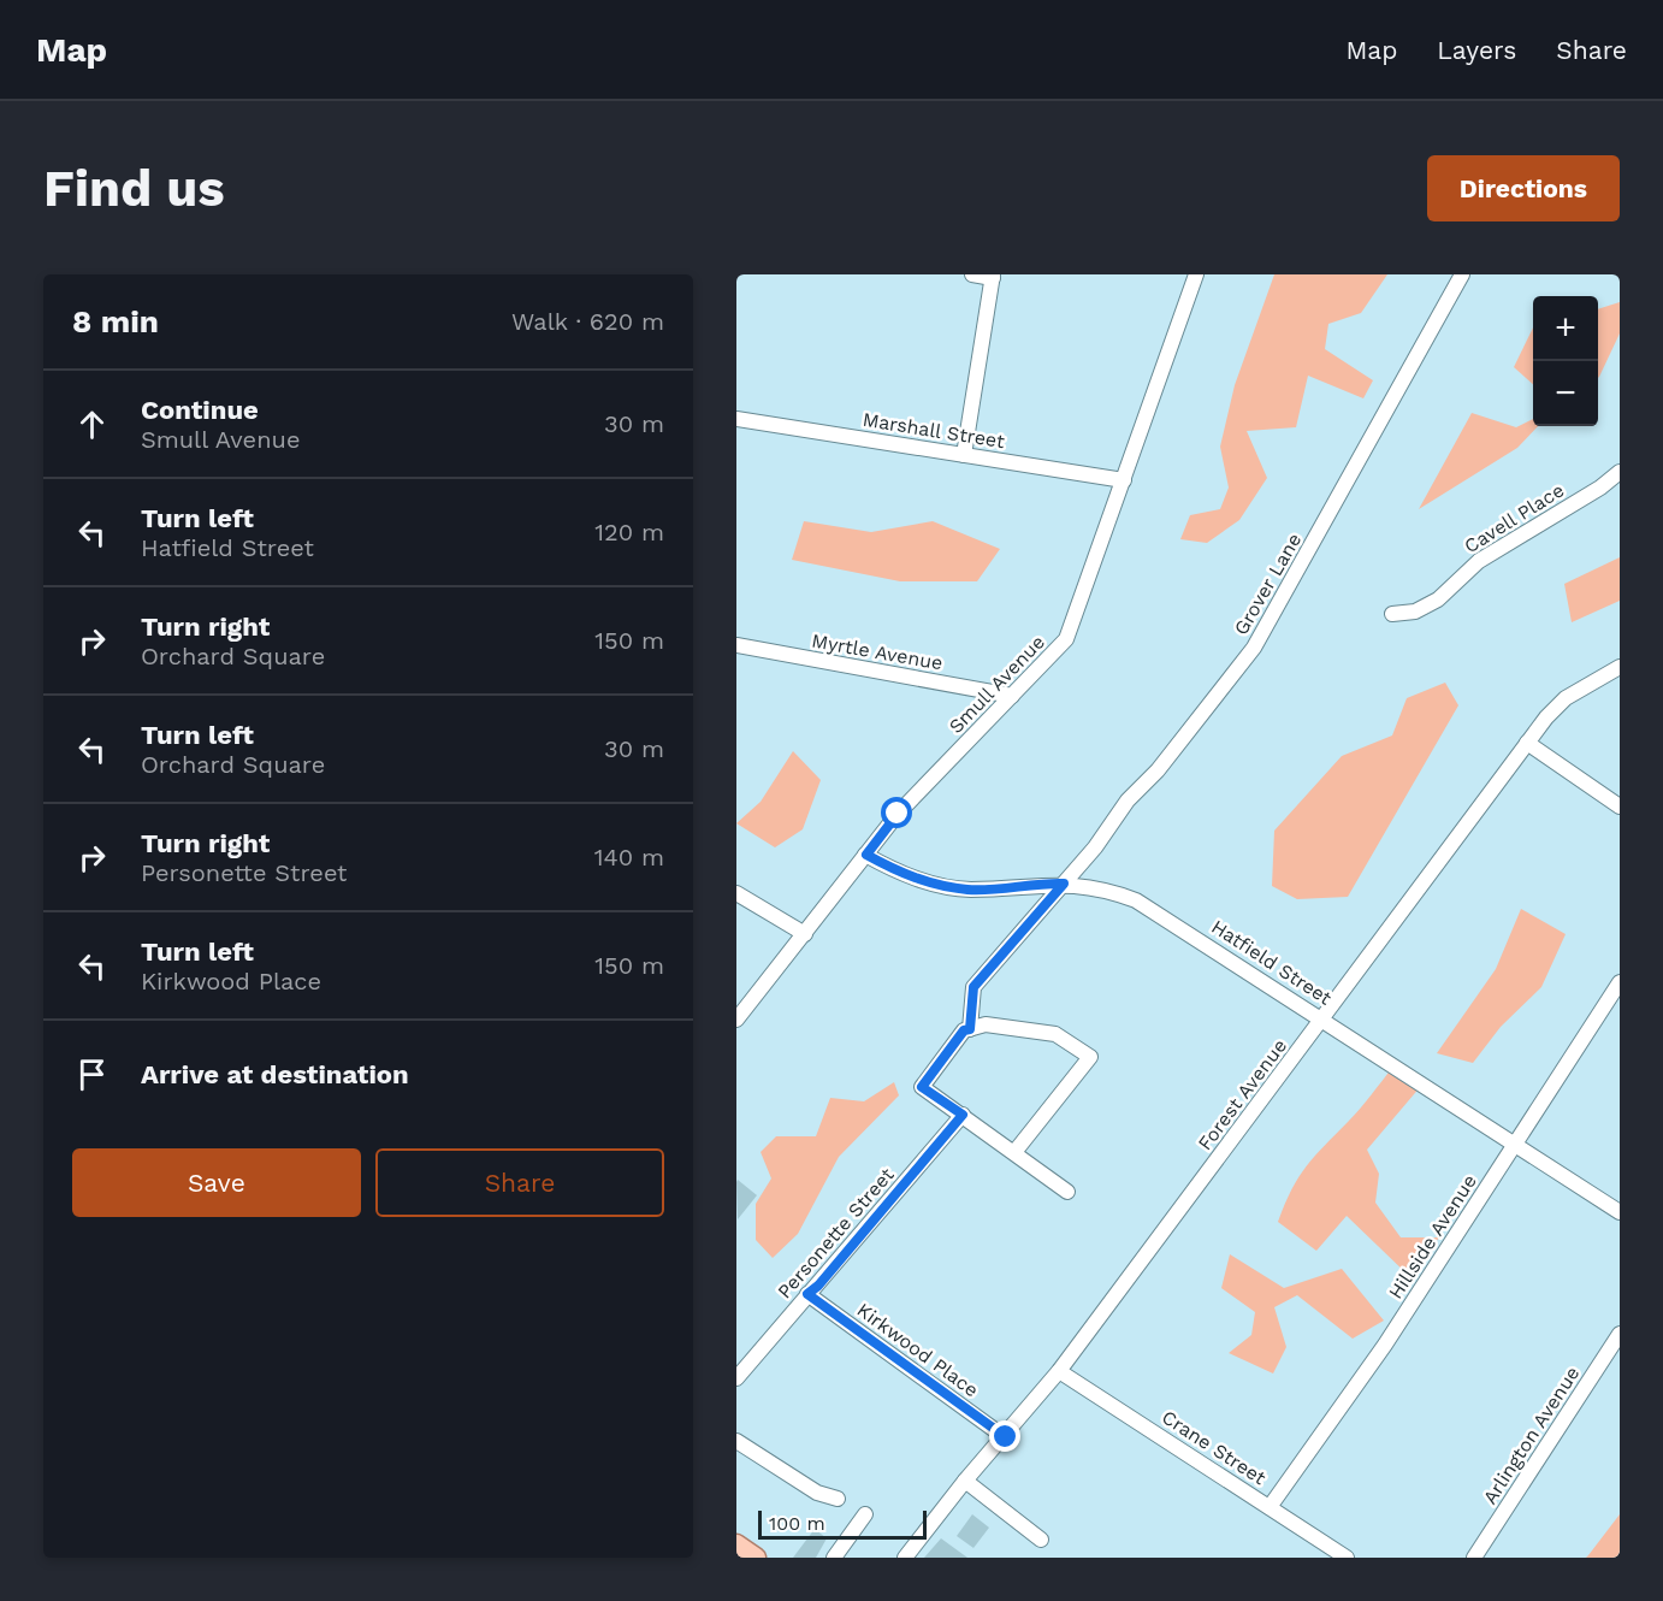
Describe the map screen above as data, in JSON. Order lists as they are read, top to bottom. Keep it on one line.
{"streets":{"street":["Marshall Street","Cavell Place","Grover Lane","Myrtle Avenue","Smull Avenue","Hatfield Street","Forest Avenue","Personette Street","Hillside Avenue","Kirkwood Place","Arlington Avenue","Crane Street"]},"crossings":[["Marshall Street","Smull Avenue"],["Grover Lane","Hatfield Street"],["Myrtle Avenue","Smull Avenue"],["Smull Avenue","Hatfield Street"],["Hatfield Street","Forest Avenue"],["Hatfield Street","Hillside Avenue"],["Forest Avenue","Kirkwood Place"],["Forest Avenue","Crane Street"],["Personette Street","Kirkwood Place"],["Hillside Avenue","Crane Street"]],"scale_bar":"100 m","page":{"header":"Map","nav":["Map","Layers","Share"],"buttons":["Directions",["Save","Share"]],"title":"Find us","heading":["8 min","Walk · 620 m"],"map_buttons":["+","−"],"list":[["Continue","Smull Avenue","30 m"],["Turn left","Hatfield Street","120 m"],["Turn right","Orchard Square","150 m"],["Turn left","Orchard Square","30 m"],["Turn right","Personette Street","140 m"],["Turn left","Kirkwood Place","150 m"],"Arrive at destination"],"scale":"100 m"}}
